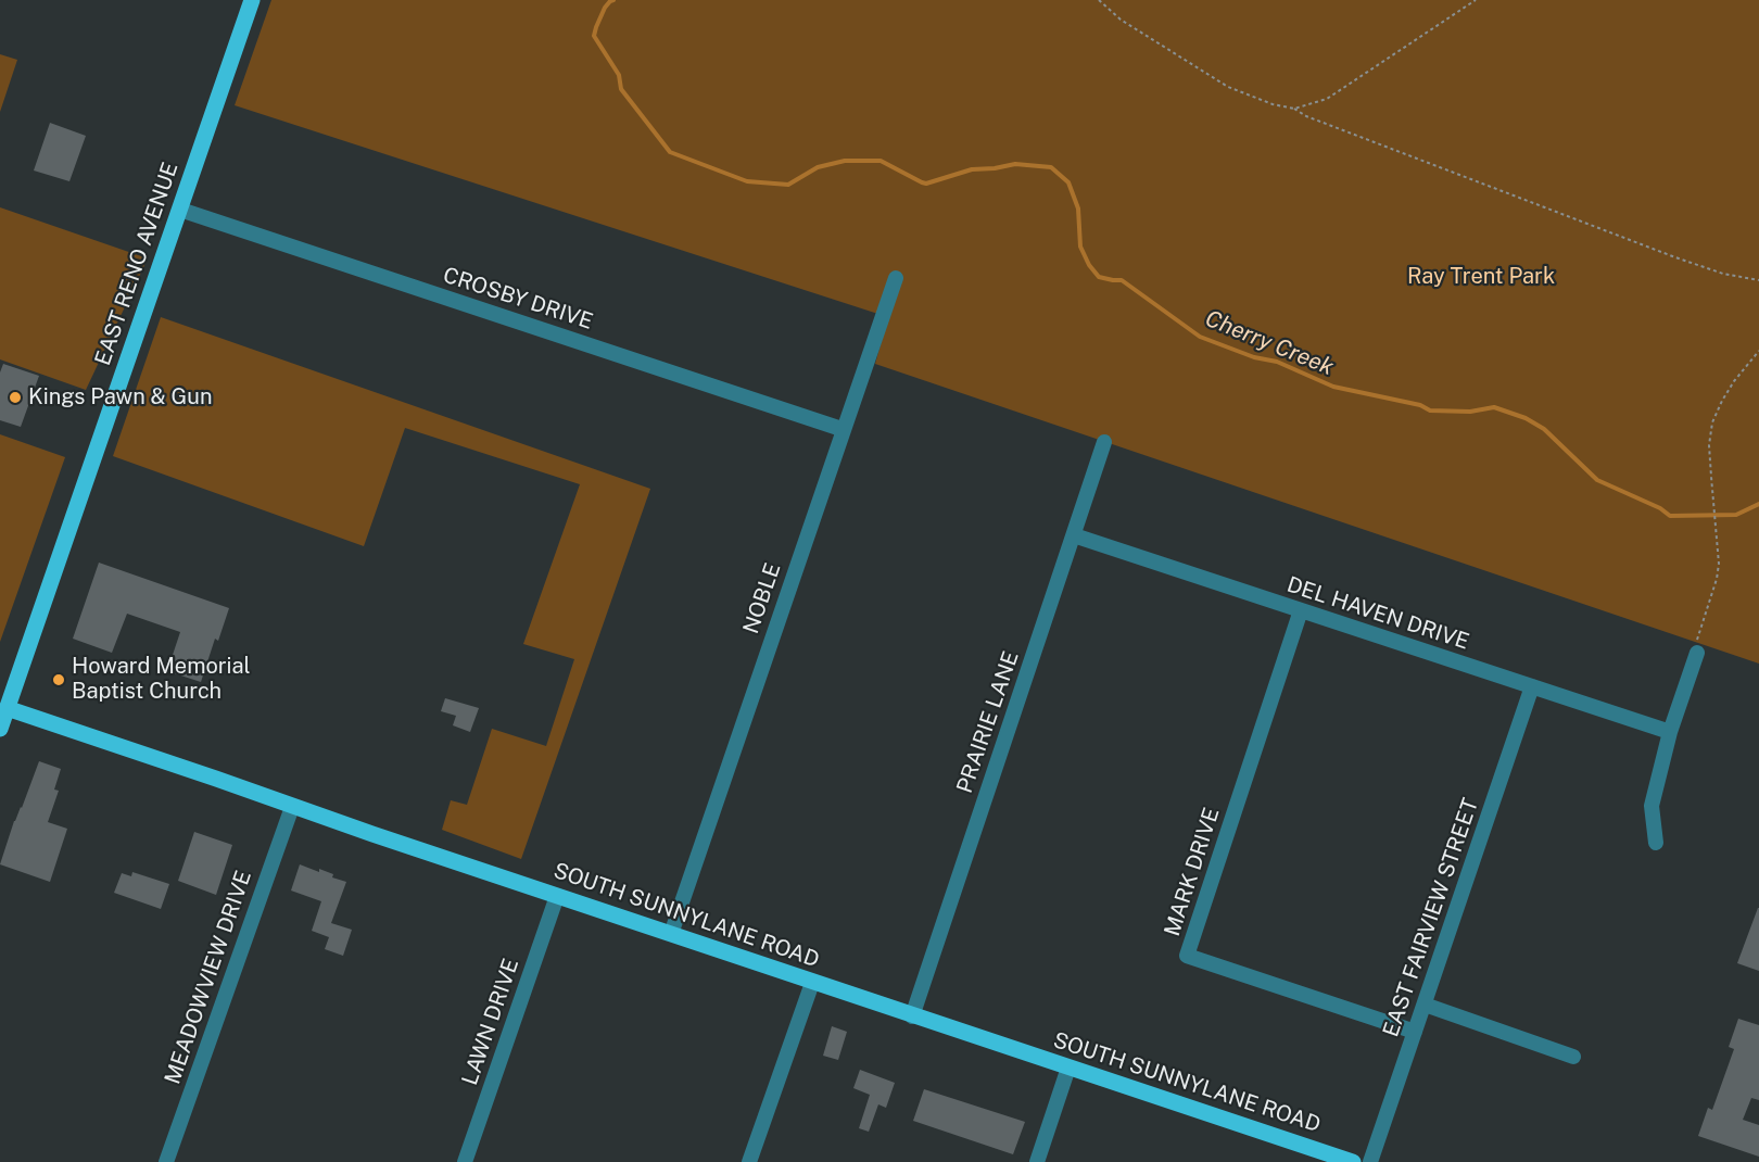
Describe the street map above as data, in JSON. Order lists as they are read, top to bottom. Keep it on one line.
{"streets":{"main road":["EAST RENO AVENUE","SOUTH SUNNYLANE ROAD"],"street":["CROSBY DRIVE","NOBLE","DEL HAVEN DRIVE","PRAIRIE LANE","MARK DRIVE","EAST FAIRVIEW STREET","MEADOWVIEW DRIVE","LAWN DRIVE"]},"crossings":[["EAST RENO AVENUE","CROSBY DRIVE"],["EAST RENO AVENUE","SOUTH SUNNYLANE ROAD"],["CROSBY DRIVE","NOBLE"],["NOBLE","SOUTH SUNNYLANE ROAD"],["DEL HAVEN DRIVE","PRAIRIE LANE"],["DEL HAVEN DRIVE","MARK DRIVE"],["DEL HAVEN DRIVE","EAST FAIRVIEW STREET"],["PRAIRIE LANE","SOUTH SUNNYLANE ROAD"],["MARK DRIVE","EAST FAIRVIEW STREET"],["SOUTH SUNNYLANE ROAD","MEADOWVIEW DRIVE"],["SOUTH SUNNYLANE ROAD","LAWN DRIVE"]],"water":["Cherry Creek"],"parks":["Ray Trent Park"],"places":["Kings Pawn & Gun","Howard Memorial Baptist Church"]}
